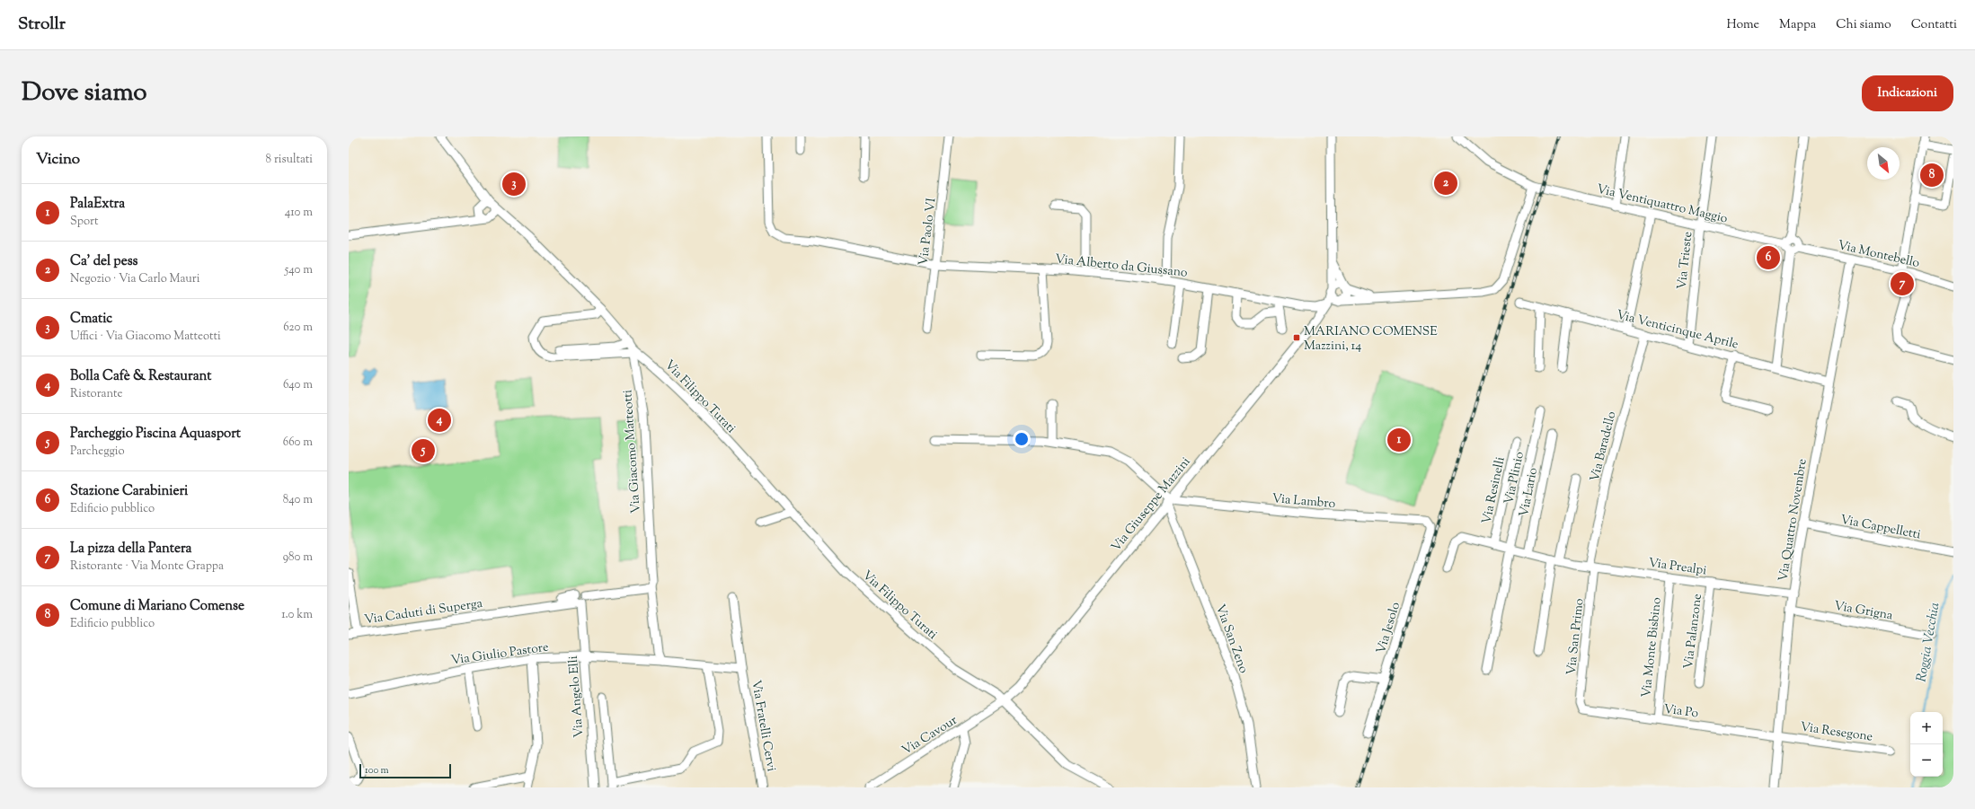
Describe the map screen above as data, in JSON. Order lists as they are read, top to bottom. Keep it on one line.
{"streets":{"street":["Via Ventiquattro Maggio","Via Paolo VI","Via Montebello","Via Trieste","Via Alberto da Giussano","Via Venticinque Aprile","Via Filippo Turati","Via Baradello","Via Giacomo Matteotti","Via Plinio","Via Resinelli","Via Lario","Via Lambro","Via Giuseppe Mazzini","Via Quattro Novembre","Via Cappelletti","Via Prealpi","Via Grigna","Via Caduti di Superga","Via Jesolo","Via Palanzone","Via San Primo","Via San Zeno","Via Monte Bisbino","Via Giulio Pastore","Via Angelo Elli","Via Po","Via Fratelli Cervi","Via Resegone","Via Cavour"]},"crossings":[["Via Ventiquattro Maggio","Via Montebello"],["Via Ventiquattro Maggio","Via Trieste"],["Via Paolo VI","Via Alberto da Giussano"],["Via Montebello","Via Quattro Novembre"],["Via Trieste","Via Venticinque Aprile"],["Via Alberto da Giussano","Via Giuseppe Mazzini"],["Via Venticinque Aprile","Via Baradello"],["Via Venticinque Aprile","Via Quattro Novembre"],["Via Filippo Turati","Via Giacomo Matteotti"],["Via Filippo Turati","Via Giuseppe Mazzini"],["Via Filippo Turati","Via Cavour"],["Via Baradello","Via Prealpi"],["Via Baradello","Via San Primo"],["Via Giacomo Matteotti","Via Caduti di Superga"],["Via Giacomo Matteotti","Via Giulio Pastore"],["Via Plinio","Via Prealpi"],["Via Resinelli","Via Prealpi"],["Via Lario","Via Prealpi"],["Via Lambro","Via Giuseppe Mazzini"],["Via Lambro","Via Jesolo"],["Via Lambro","Via San Zeno"],["Via Giuseppe Mazzini","Via San Zeno"],["Via Giuseppe Mazzini","Via Cavour"],["Via Quattro Novembre","Via Cappelletti"],["Via Quattro Novembre","Via Prealpi"],["Via Quattro Novembre","Via Grigna"],["Via Quattro Novembre","Via Po"],["Via Quattro Novembre","Via Resegone"],["Via Prealpi","Via Palanzone"],["Via Prealpi","Via San Primo"],["Via Prealpi","Via Monte Bisbino"],["Via Caduti di Superga","Via Angelo Elli"],["Via San Primo","Via Po"],["Via Monte Bisbino","Via Po"],["Via Giulio Pastore","Via Angelo Elli"],["Via Giulio Pastore","Via Fratelli Cervi"],["Via Po","Via Resegone"]],"water":["Roggia Vecchia"],"places":{"transit":["MARIANO COMENSE Mazzini, 14"]},"scale_bar":"100 m","north":"bottom right","page":{"header":"Strollr","nav":["Home","Mappa","Chi siamo","Contatti"],"title":"Dove siamo","buttons":"Indicazioni","heading":["Vicino","8 risultati"],"pins":["8","2","3","6","7","4","1","5"],"list":[{"mark":"1","name":"PalaExtra","note":"Sport","value":"410 m"},{"mark":"2","name":"Ca' del pess","note":"Negozio · Via Carlo Mauri","value":"540 m"},{"mark":"3","name":"Cmatic","note":"Uffici · Via Giacomo Matteotti","value":"620 m"},{"mark":"4","name":"Bolla Cafè & Restaurant","note":"Ristorante","value":"640 m"},{"mark":"5","name":"Parcheggio Piscina Aquasport","note":"Parcheggio","value":"660 m"},{"mark":"6","name":"Stazione Carabinieri","note":"Edificio pubblico","value":"840 m"},{"mark":"7","name":"La pizza della Pantera","note":"Ristorante · Via Monte Grappa","value":"980 m"},{"mark":"8","name":"Comune di Mariano Comense","note":"Edificio pubblico","value":"1.0 km"}],"map_buttons":["+","−"],"scale":"100 m"}}
